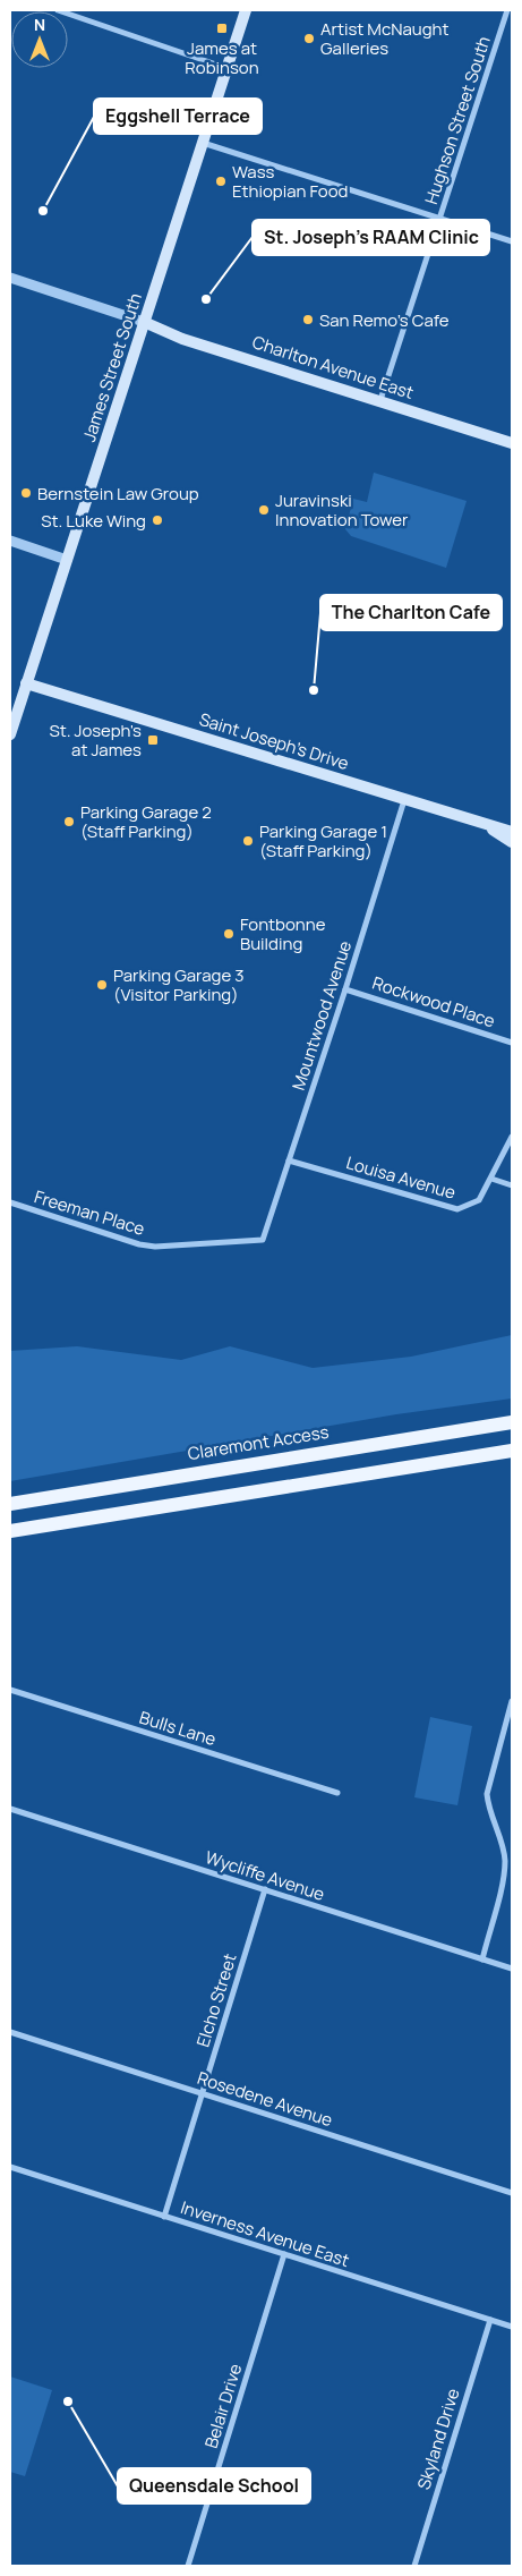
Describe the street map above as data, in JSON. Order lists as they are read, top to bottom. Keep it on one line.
{"streets":{"main road":["James Street South","Charlton Avenue East","Saint Joseph's Drive","Claremont Access"],"street":["Hughson Street South","Rockwood Place","Mountwood Avenue","Louisa Avenue","Freeman Place","Bulls Lane","Wycliffe Avenue","Elcho Street","Rosedene Avenue","Inverness Avenue East","Belair Drive","Skyland Drive"]},"crossings":[["Hughson Street South","Charlton Avenue East"],["James Street South","Charlton Avenue East"],["James Street South","Saint Joseph's Drive"],["Saint Joseph's Drive","Mountwood Avenue"],["Rockwood Place","Mountwood Avenue"],["Mountwood Avenue","Louisa Avenue"],["Mountwood Avenue","Freeman Place"],["Wycliffe Avenue","Elcho Street"],["Elcho Street","Rosedene Avenue"],["Elcho Street","Inverness Avenue East"],["Inverness Avenue East","Belair Drive"],["Inverness Avenue East","Skyland Drive"]],"places":{"transit":["James at Robinson","St. Joseph's at James"],"other":["Artist McNaught Galleries","Wass Ethiopian Food","Eggshell Terrace","St. Joseph's RAAM Clinic","San Remo's Cafe","Bernstein Law Group","Juravinski Innovation Tower","St. Luke Wing","The Charlton Cafe","Parking Garage 2 (Staff Parking)","Parking Garage 1 (Staff Parking)","Fontbonne Building","Parking Garage 3 (Visitor Parking)","Queensdale School"]},"north":"top"}
